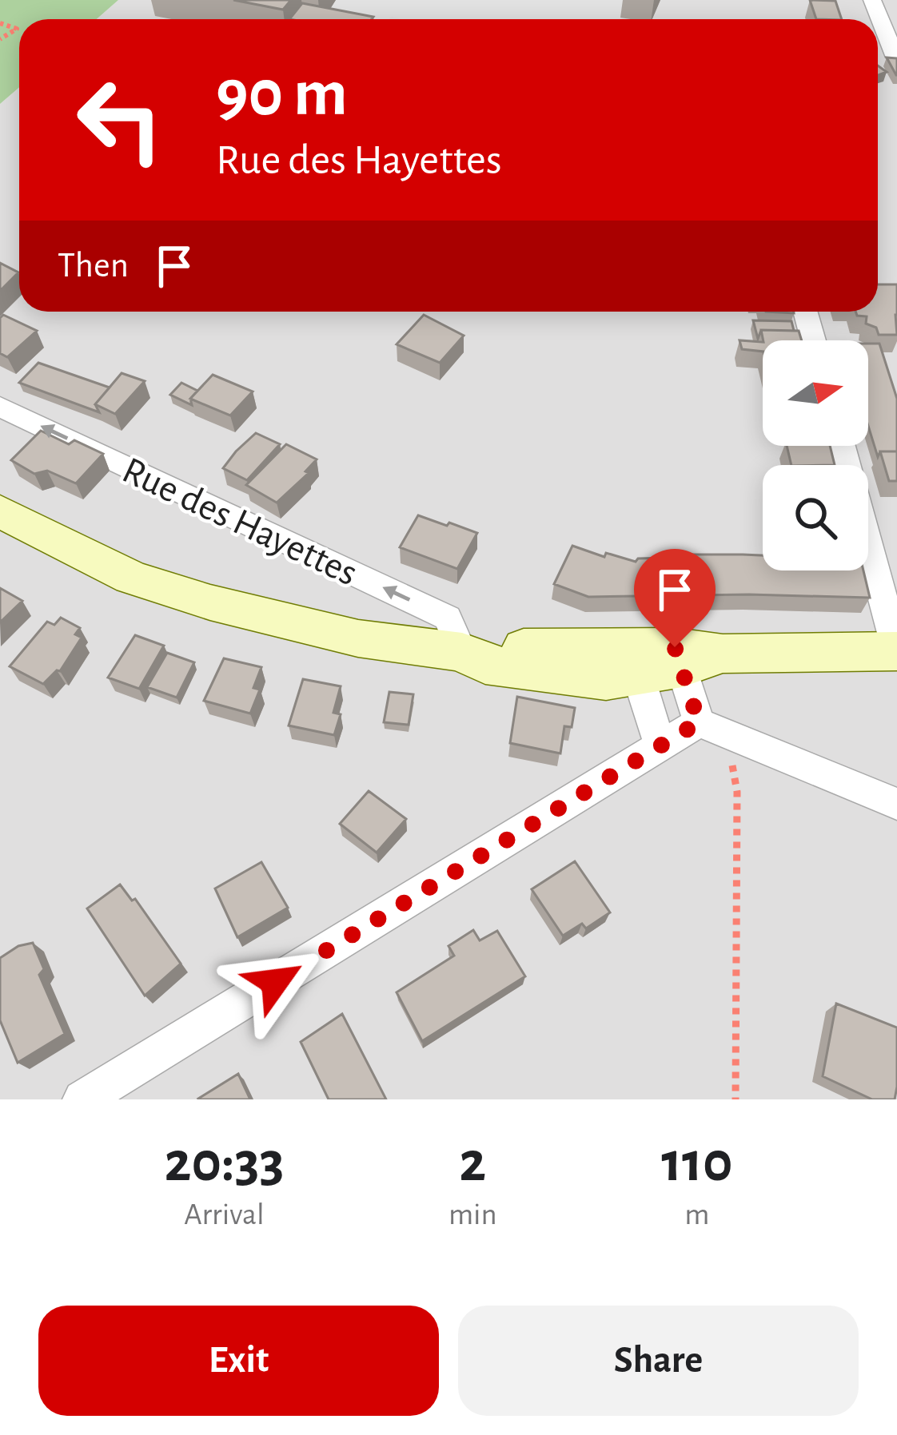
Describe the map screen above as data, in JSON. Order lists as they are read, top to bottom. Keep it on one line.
{"streets":{"street":["Rue des Hayettes"]},"one_way":["Rue des Hayettes"],"north":"right","page":{"turn":["90 m","Rue des Hayettes"],"then":"Then","eta":["20:33","Arrival","2","min","110","m"],"buttons":["Exit","Share"]}}
